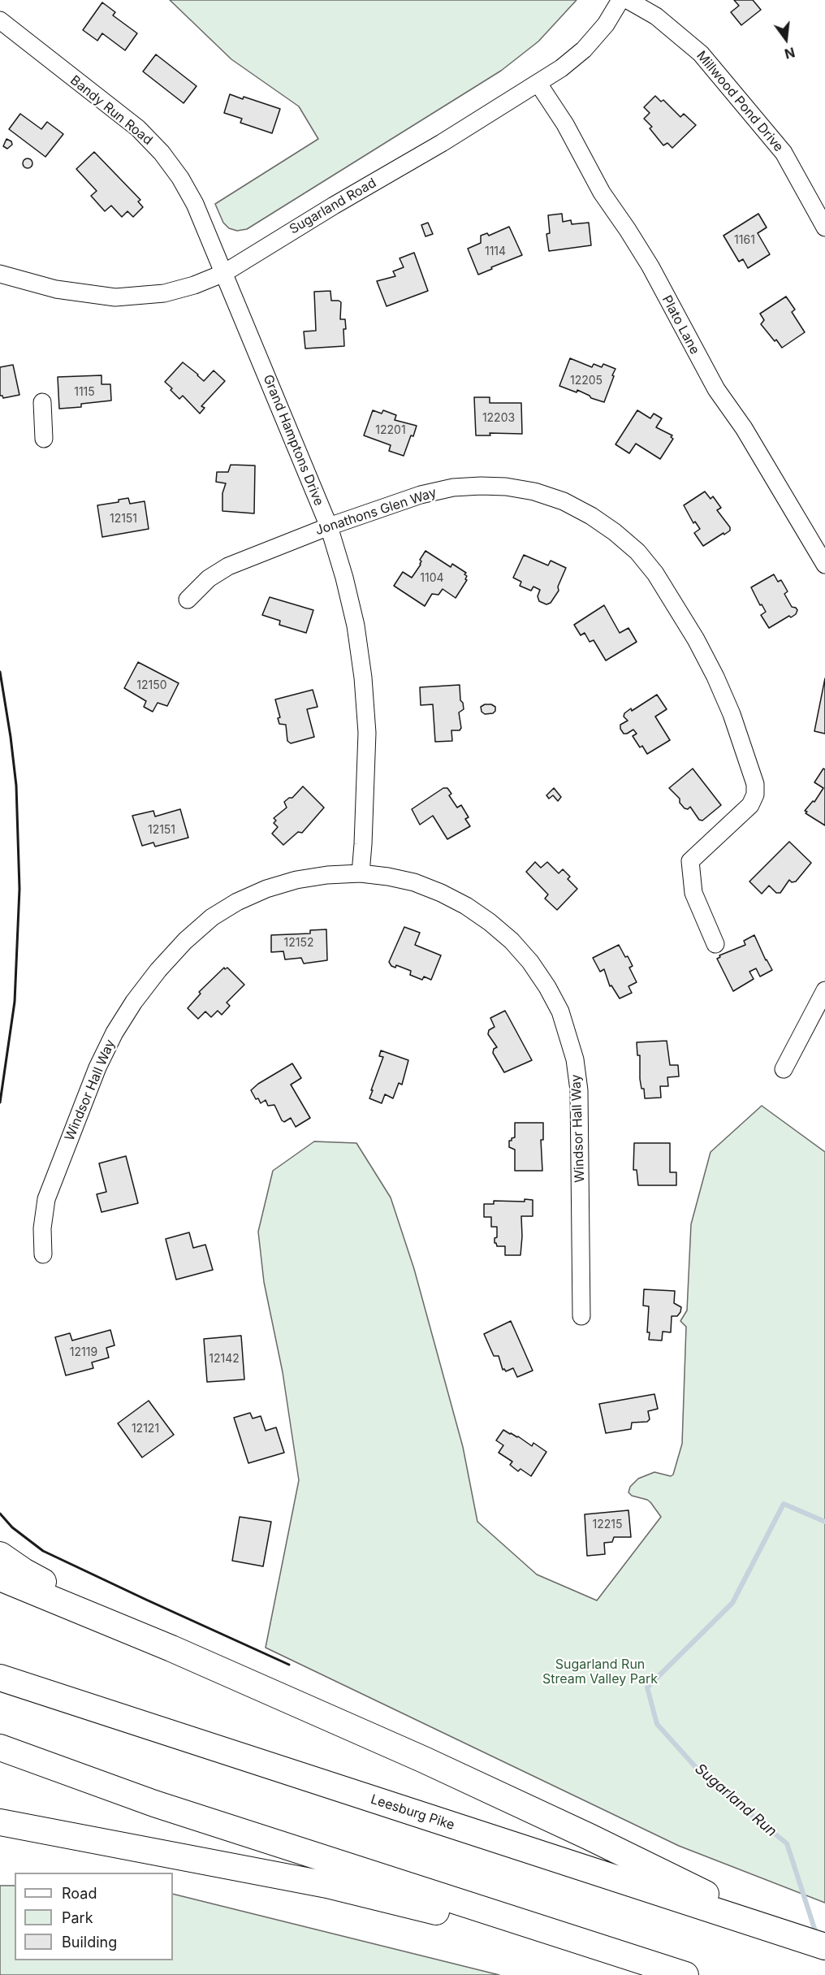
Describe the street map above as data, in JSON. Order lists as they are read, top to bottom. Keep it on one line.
{"streets":{"highway":["Leesburg Pike"],"street":["Millwood Pond Drive","Bandy Run Road","Sugarland Road","Plato Lane","Grand Hamptons Drive","Jonathons Glen Way","Windsor Hall Way"]},"crossings":[["Bandy Run Road","Sugarland Road"],["Bandy Run Road","Grand Hamptons Drive"],["Sugarland Road","Plato Lane"],["Sugarland Road","Grand Hamptons Drive"],["Grand Hamptons Drive","Jonathons Glen Way"],["Grand Hamptons Drive","Windsor Hall Way"]],"water":["Sugarland Run"],"parks":["Sugarland Run Stream Valley Park"],"house_numbers":["1161","1114","12205","1115","12203","12201","12151","1104","12150","12151","12152","12119","12142","12121","12215"],"legend":["Road","Park","Building"],"north":"bottom"}
